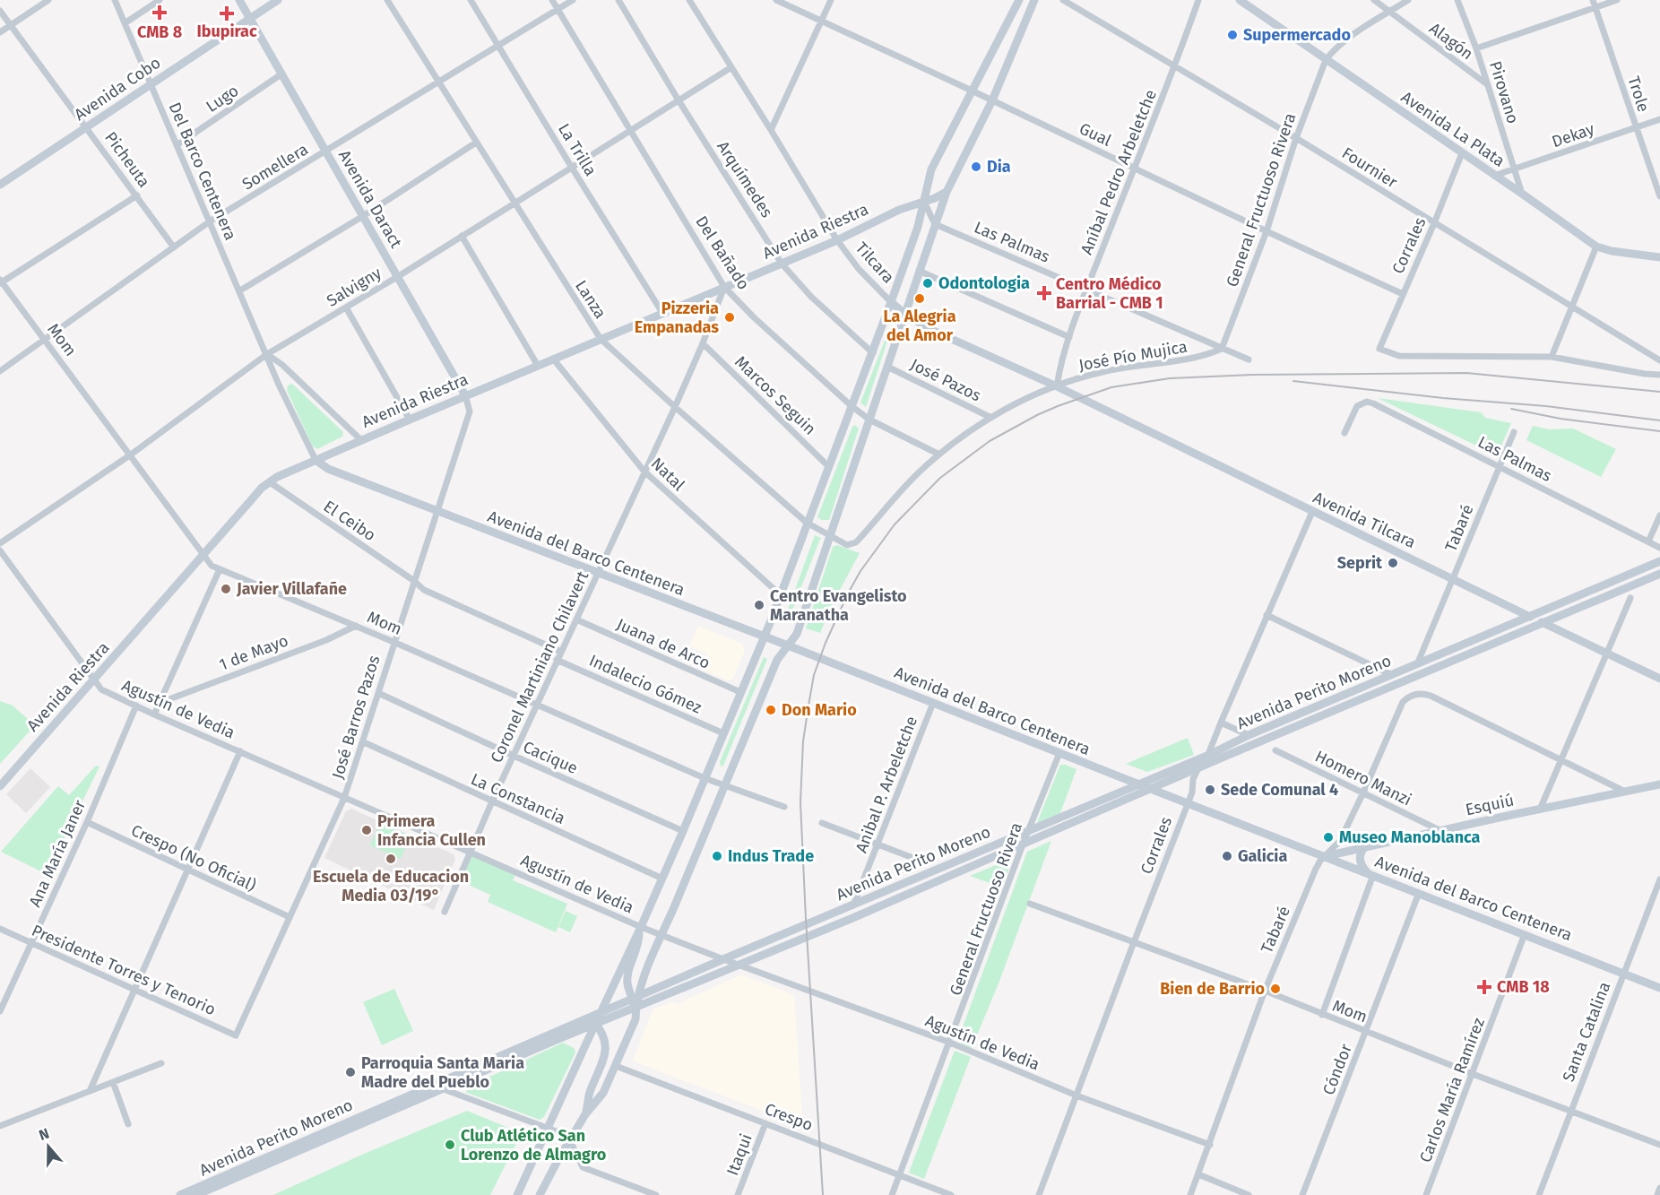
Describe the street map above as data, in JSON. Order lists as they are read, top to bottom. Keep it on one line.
{"streets":{"main road":["Avenida Cobo","Avenida La Plata","Avenida Daract","Avenida Riestra","Tilcara","Avenida Tilcara","Avenida del Barco Centenera","Avenida Perito Moreno","Esquiú"],"street":["Alagón","Pirovano","Trole","Lugo","Gual","Dekay","La Trilla","Picheuta","Somellera","Fournier","Del Barco Centenera","Aníbal Pedro Arbeletche","Arquímedes","General Fructuoso Rivera","Las Palmas","Corrales","Del Bañado","Salvigny","Lanza","Mom","José Pío Mujica","José Pazos","Marcos Seguin","Natal","El Ceibo","Tabaré","Juana de Arco","1 de Mayo","Coronel Martiniano Chilavert","Indalecio Gómez","Agustín de Vedia","José Barros Pazos","Cacique","Homero Manzi","Anibal P. Arbeletche","La Constancia","Ana María Janer","Crespo (No Oficial)","Presidente Torres y Tenorio","Santa Catalina","Cóndor","Carlos María Ramírez","Crespo","Itaqui"]},"crossings":[["Alagón","Pirovano"],["Avenida Cobo","Picheuta"],["Avenida Cobo","Del Barco Centenera"],["Avenida Cobo","Avenida Daract"],["Pirovano","Avenida La Plata"],["Pirovano","Dekay"],["Trole","Dekay"],["Lugo","Del Barco Centenera"],["Lugo","Avenida Daract"],["Avenida La Plata","Dekay"],["Avenida La Plata","General Fructuoso Rivera"],["Avenida La Plata","Corrales"],["Gual","Aníbal Pedro Arbeletche"],["Gual","General Fructuoso Rivera"],["Gual","Corrales"],["La Trilla","Somellera"],["La Trilla","Avenida Riestra"],["La Trilla","Salvigny"],["Picheuta","Somellera"],["Somellera","Del Barco Centenera"],["Somellera","Avenida Daract"],["Somellera","Del Bañado"],["Somellera","Lanza"],["Somellera","Mom"],["Fournier","Aníbal Pedro Arbeletche"],["Fournier","General Fructuoso Rivera"],["Fournier","Corrales"],["Del Barco Centenera","Avenida Riestra"],["Del Barco Centenera","Salvigny"],["Del Barco Centenera","Avenida del Barco Centenera"],["Aníbal Pedro Arbeletche","Las Palmas"],["Aníbal Pedro Arbeletche","Tilcara"],["Aníbal Pedro Arbeletche","José Pío Mujica"],["Aníbal Pedro Arbeletche","Avenida Tilcara"],["Arquímedes","Avenida Riestra"],["Arquímedes","Salvigny"],["Avenida Daract","Avenida Riestra"],["Avenida Daract","Salvigny"],["Avenida Daract","José Barros Pazos"],["General Fructuoso Rivera","Las Palmas"],["General Fructuoso Rivera","José Pío Mujica"],["General Fructuoso Rivera","Avenida del Barco Centenera"],["General Fructuoso Rivera","Avenida Perito Moreno"],["General Fructuoso Rivera","Agustín de Vedia"],["General Fructuoso Rivera","Crespo"],["Avenida Riestra","Del Bañado"],["Avenida Riestra","Tilcara"],["Avenida Riestra","Lanza"],["Avenida Riestra","Mom"],["Avenida Riestra","Natal"],["Avenida Riestra","El Ceibo"],["Avenida Riestra","Avenida del Barco Centenera"],["Avenida Riestra","Coronel Martiniano Chilavert"],["Avenida Riestra","Agustín de Vedia"],["Avenida Riestra","José Barros Pazos"],["Las Palmas","José Pío Mujica"],["Las Palmas","Tabaré"],["Corrales","Mom"],["Corrales","Avenida Tilcara"],["Corrales","Avenida del Barco Centenera"],["Corrales","Avenida Perito Moreno"],["Corrales","Agustín de Vedia"],["Del Bañado","Salvigny"],["Del Bañado","José Pío Mujica"],["Del Bañado","Coronel Martiniano Chilavert"],["Tilcara","Salvigny"],["Tilcara","José Pío Mujica"],["Tilcara","Avenida Tilcara"],["Salvigny","Lanza"],["Salvigny","Mom"],["Lanza","José Pío Mujica"],["Lanza","Coronel Martiniano Chilavert"],["Mom","Tabaré"],["Mom","1 de Mayo"],["Mom","Coronel Martiniano Chilavert"],["Mom","José Barros Pazos"],["Mom","Santa Catalina"],["Mom","Cóndor"],["Mom","Carlos María Ramírez"],["José Pío Mujica","José Pazos"],["José Pío Mujica","Avenida Tilcara"],["Marcos Seguin","Coronel Martiniano Chilavert"],["Natal","Coronel Martiniano Chilavert"],["Avenida Tilcara","Tabaré"],["Avenida Tilcara","Avenida Perito Moreno"],["El Ceibo","José Barros Pazos"],["Tabaré","Avenida del Barco Centenera"],["Tabaré","Avenida Perito Moreno"],["Tabaré","Agustín de Vedia"],["Tabaré","Homero Manzi"],["Tabaré","Esquiú"],["Avenida del Barco Centenera","Coronel Martiniano Chilavert"],["Avenida del Barco Centenera","Avenida Perito Moreno"],["Avenida del Barco Centenera","José Barros Pazos"],["Avenida del Barco Centenera","Anibal P. Arbeletche"],["Avenida del Barco Centenera","Esquiú"],["Avenida del Barco Centenera","Santa Catalina"],["Avenida del Barco Centenera","Cóndor"],["Avenida del Barco Centenera","Carlos María Ramírez"],["Juana de Arco","Coronel Martiniano Chilavert"],["Coronel Martiniano Chilavert","Indalecio Gómez"],["Coronel Martiniano Chilavert","Agustín de Vedia"],["Coronel Martiniano Chilavert","Cacique"],["Coronel Martiniano Chilavert","La Constancia"],["Avenida Perito Moreno","Agustín de Vedia"],["Avenida Perito Moreno","Anibal P. Arbeletche"],["Agustín de Vedia","José Barros Pazos"],["Agustín de Vedia","Ana María Janer"],["José Barros Pazos","Cacique"],["José Barros Pazos","La Constancia"],["José Barros Pazos","Crespo (No Oficial)"],["José Barros Pazos","Presidente Torres y Tenorio"],["Homero Manzi","Esquiú"],["Ana María Janer","Crespo (No Oficial)"],["Ana María Janer","Presidente Torres y Tenorio"],["Crespo","Itaqui"]],"places":{"health":["CMB 8","Ibupirac","Centro Médico Barrial - CMB 1","CMB 18"],"other":["Supermercado","Dia","Odontologia","La Alegria del Amor","Pizzeria Empanadas","Seprit","Javier Villafañe","Centro Evangelisto Maranatha","Don Mario","Sede Comunal 4","Primera Infancia Cullen","Museo Manoblanca","Indus Trade","Galicia","Escuela de Educacion Media 03/19°","Bien de Barrio","Parroquia Santa Maria Madre del Pueblo","Club Atlético San Lorenzo de Almagro"]},"north":"top"}
